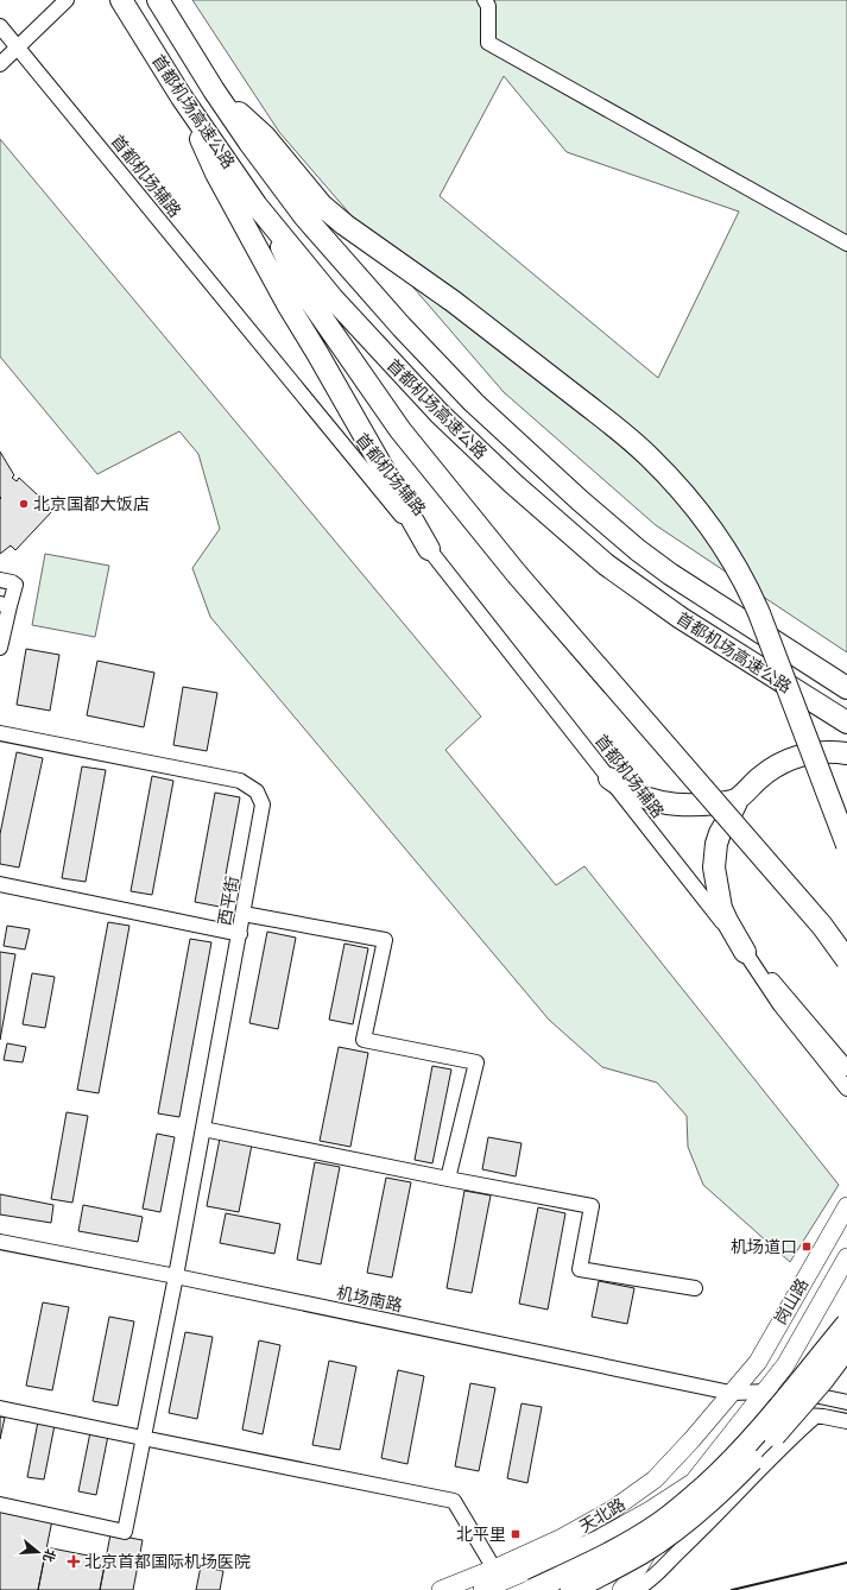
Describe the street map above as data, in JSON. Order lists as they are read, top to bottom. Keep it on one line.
{"streets":{"highway":["首都机场高速公路"],"main road":["岗山路","天北路"],"street":["首都机场辅路","西平街","机场南路"]},"crossings":[["西平街","机场南路"],["机场南路","岗山路"],["机场南路","天北路"],["岗山路","天北路"]],"places":{"other":["北京国都大饭店"],"transit":["机场道口","北平里"],"health":["北京首都国际机场医院"]},"north":"right"}
